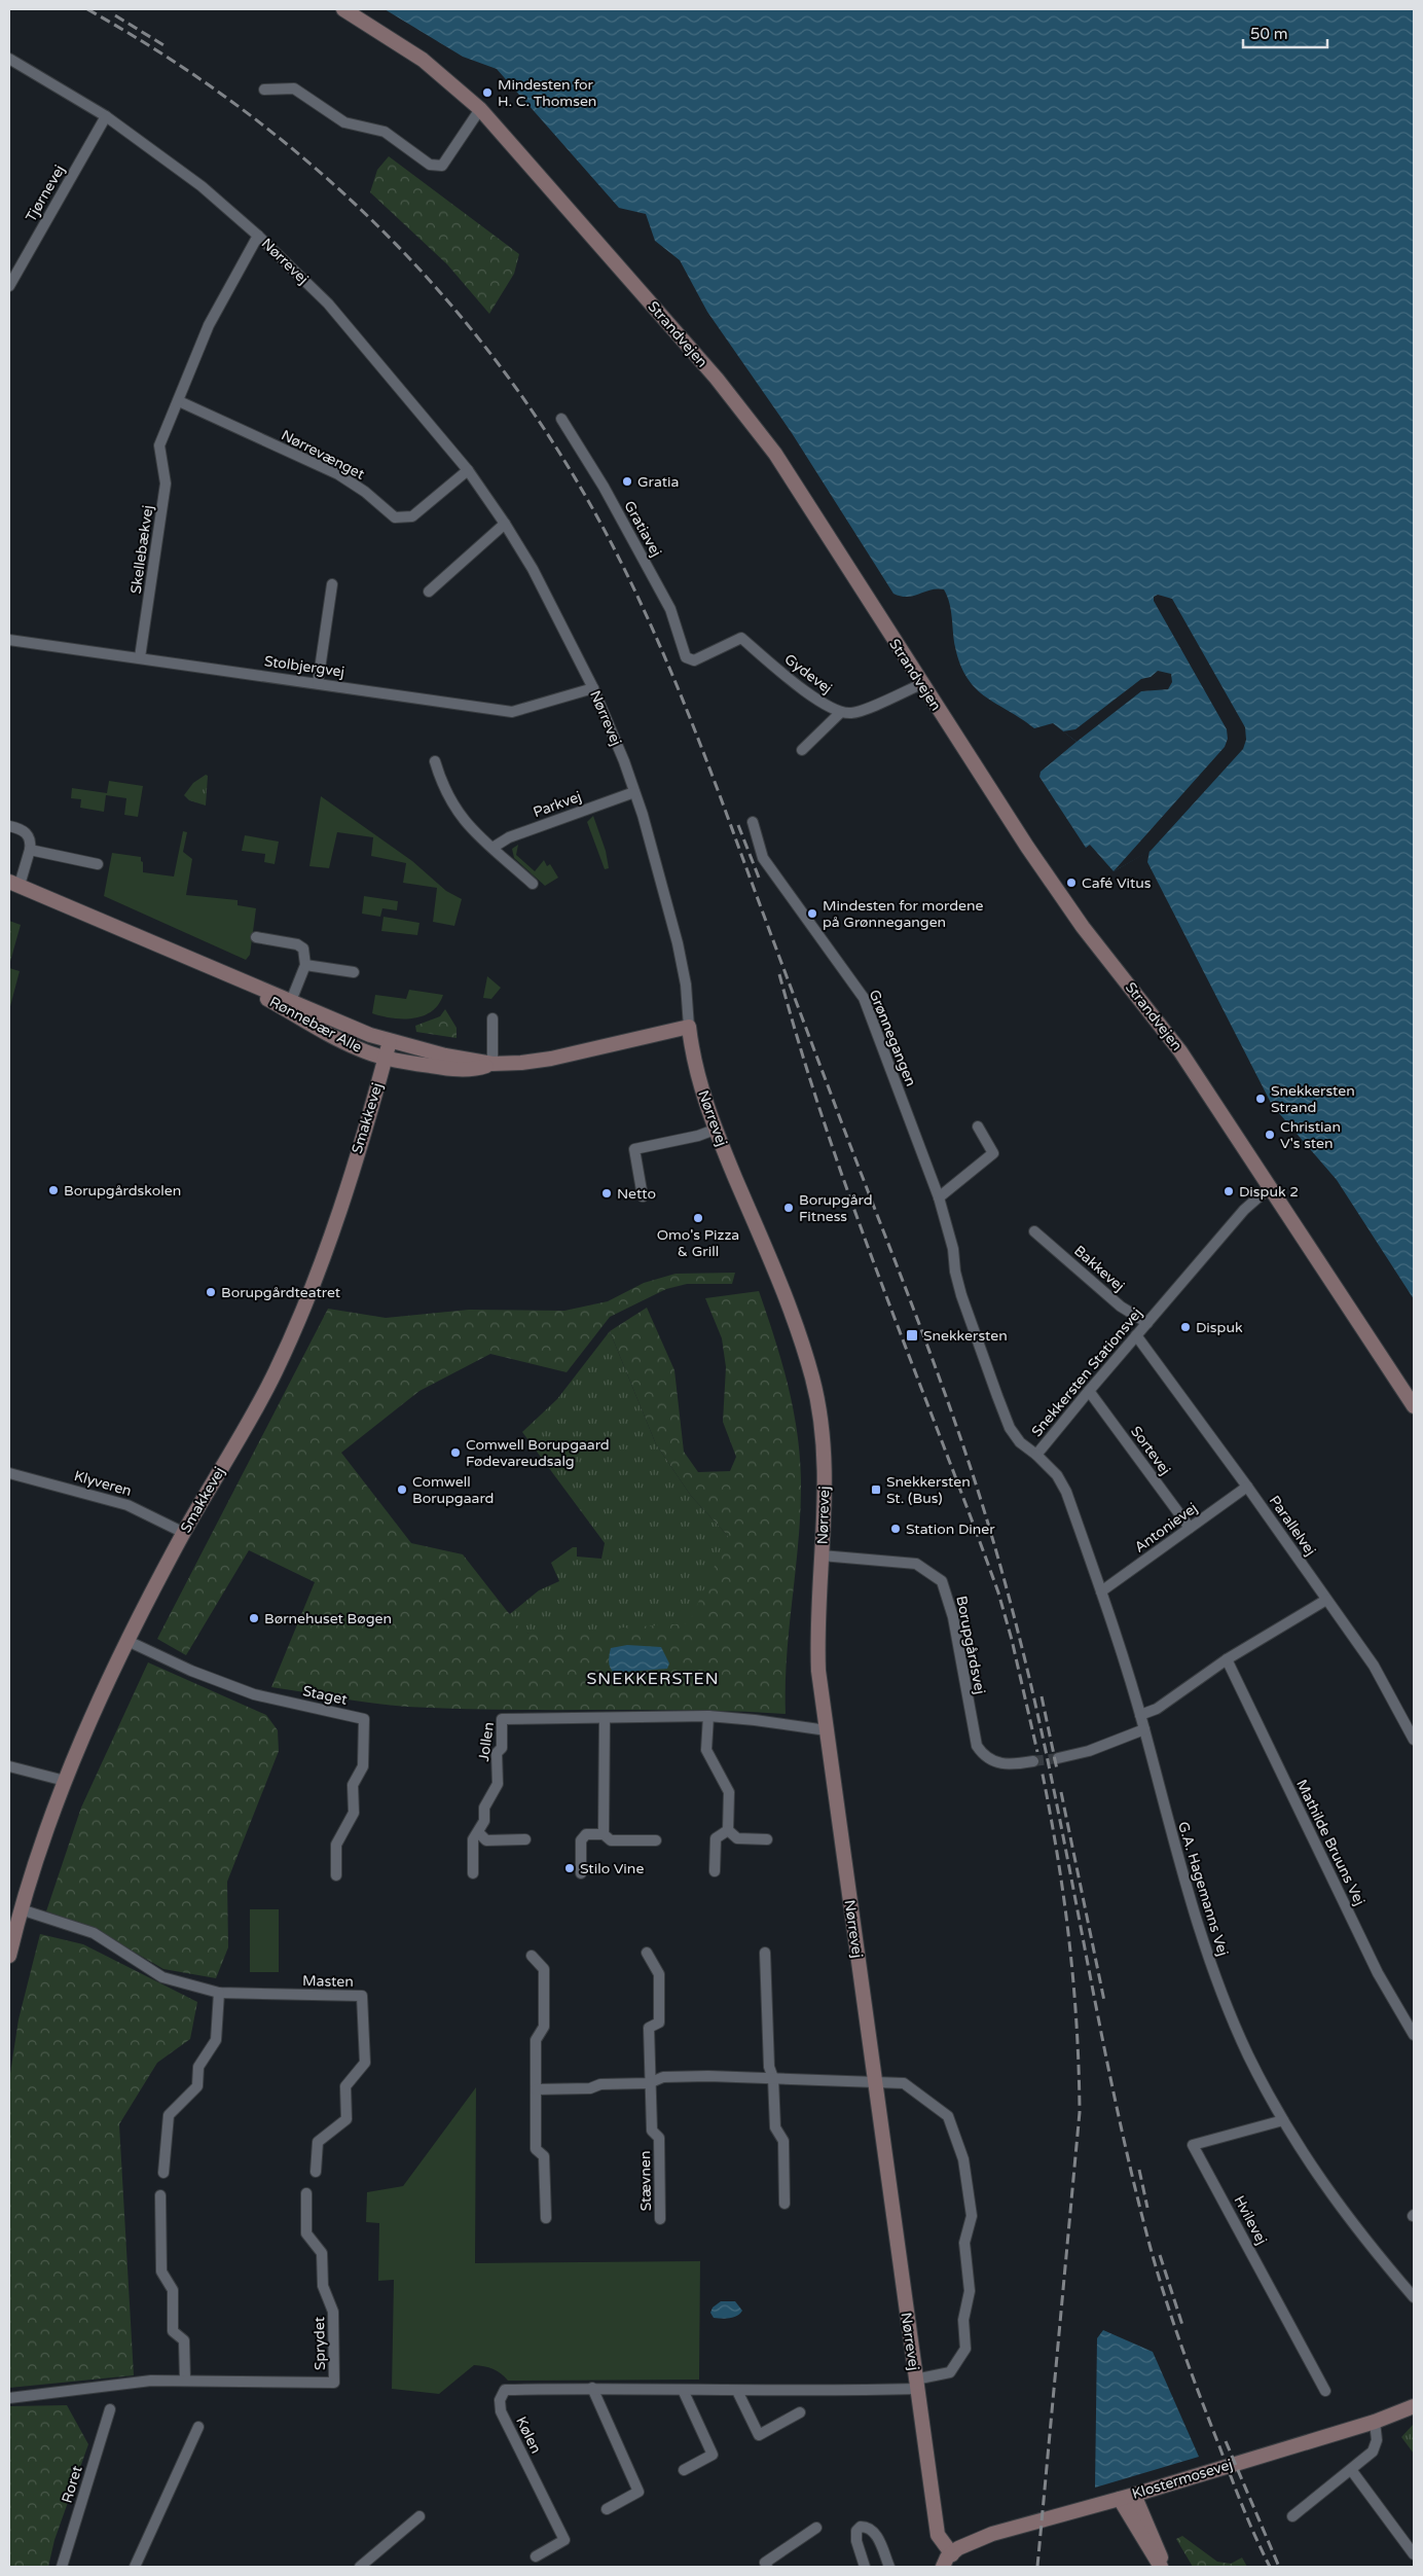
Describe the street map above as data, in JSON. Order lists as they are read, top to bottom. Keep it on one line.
{"streets":{"main road":["Nørrevej","Strandvejen","Rønnebær Alle","Smakkevej","Klostermosevej"],"street":["Tjørnevej","Nørrevænget","Gratiavej","Skellebækvej","Stolbjergvej","Gydevej","Parkvej","Grønnegangen","Bakkevej","Snekkersten Stationsvej","Sortevej","Klyveren","Parallelvej","Antonievej","Borupgårdsvej","Staget","Jollen","Mathilde Bruuns Vej","G.A. Hagemanns Vej","Masten","Stævnen","Hvilevej","Sprydet","Kølen","Roret"]},"crossings":[["Tjørnevej","Nørrevej"],["Nørrevej","Nørrevænget"],["Nørrevej","Stolbjergvej"],["Nørrevej","Parkvej"],["Nørrevej","Rønnebær Alle"],["Nørrevej","Borupgårdsvej"],["Nørrevej","Jollen"],["Nørrevej","Kølen"],["Nørrevej","Klostermosevej"],["Strandvejen","Snekkersten Stationsvej"],["Nørrevænget","Skellebækvej"],["Gratiavej","Gydevej"],["Skellebækvej","Stolbjergvej"],["Rønnebær Alle","Smakkevej"],["Grønnegangen","Snekkersten Stationsvej"],["Smakkevej","Klyveren"],["Smakkevej","Staget"],["Smakkevej","Masten"],["Bakkevej","Snekkersten Stationsvej"],["Snekkersten Stationsvej","Sortevej"],["Snekkersten Stationsvej","Parallelvej"],["Snekkersten Stationsvej","G.A. Hagemanns Vej"],["Sortevej","Antonievej"],["Parallelvej","Antonievej"],["Antonievej","G.A. Hagemanns Vej"],["G.A. Hagemanns Vej","Hvilevej"]],"districts":["SNEKKERSTEN"],"places":{"other":["Mindesten for H. C. Thomsen","Gratia","Café Vitus","Mindesten for mordene på Grønnegangen","Snekkersten Strand","Christian V's sten","Borupgårdskolen","Dispuk 2","Netto","Borupgård Fitness","Omo's Pizza & Grill","Borupgårdteatret","Dispuk","Comwell Borupgaard Fødevareudsalg","Comwell Borupgaard","Station Diner","Børnehuset Bøgen","Stilo Vine"],"transit":["Snekkersten","Snekkersten St. (Bus)"]},"scale_bar":"50 m"}
